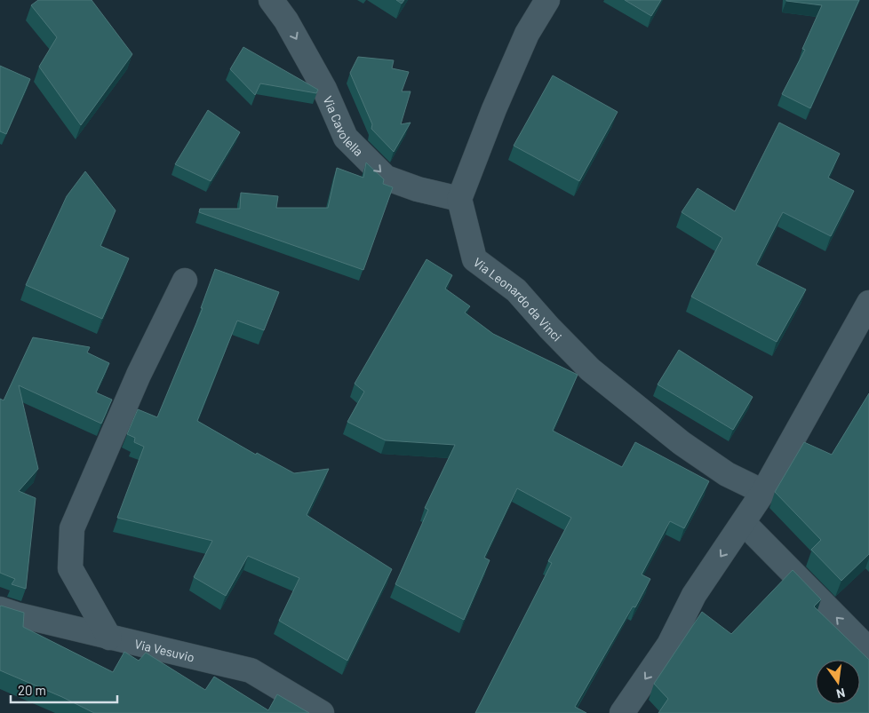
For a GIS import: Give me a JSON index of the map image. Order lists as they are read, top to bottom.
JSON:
{
  "streets": {
    "street": ["Via Cavolella", "Via Leonardo da Vinci", "Via Vesuvio"]
  },
  "crossings": [
    ["Via Cavolella", "Via Leonardo da Vinci"]
  ],
  "one_way": ["Via Cavolella"],
  "scale_bar": "20 m",
  "north": "bottom"
}
